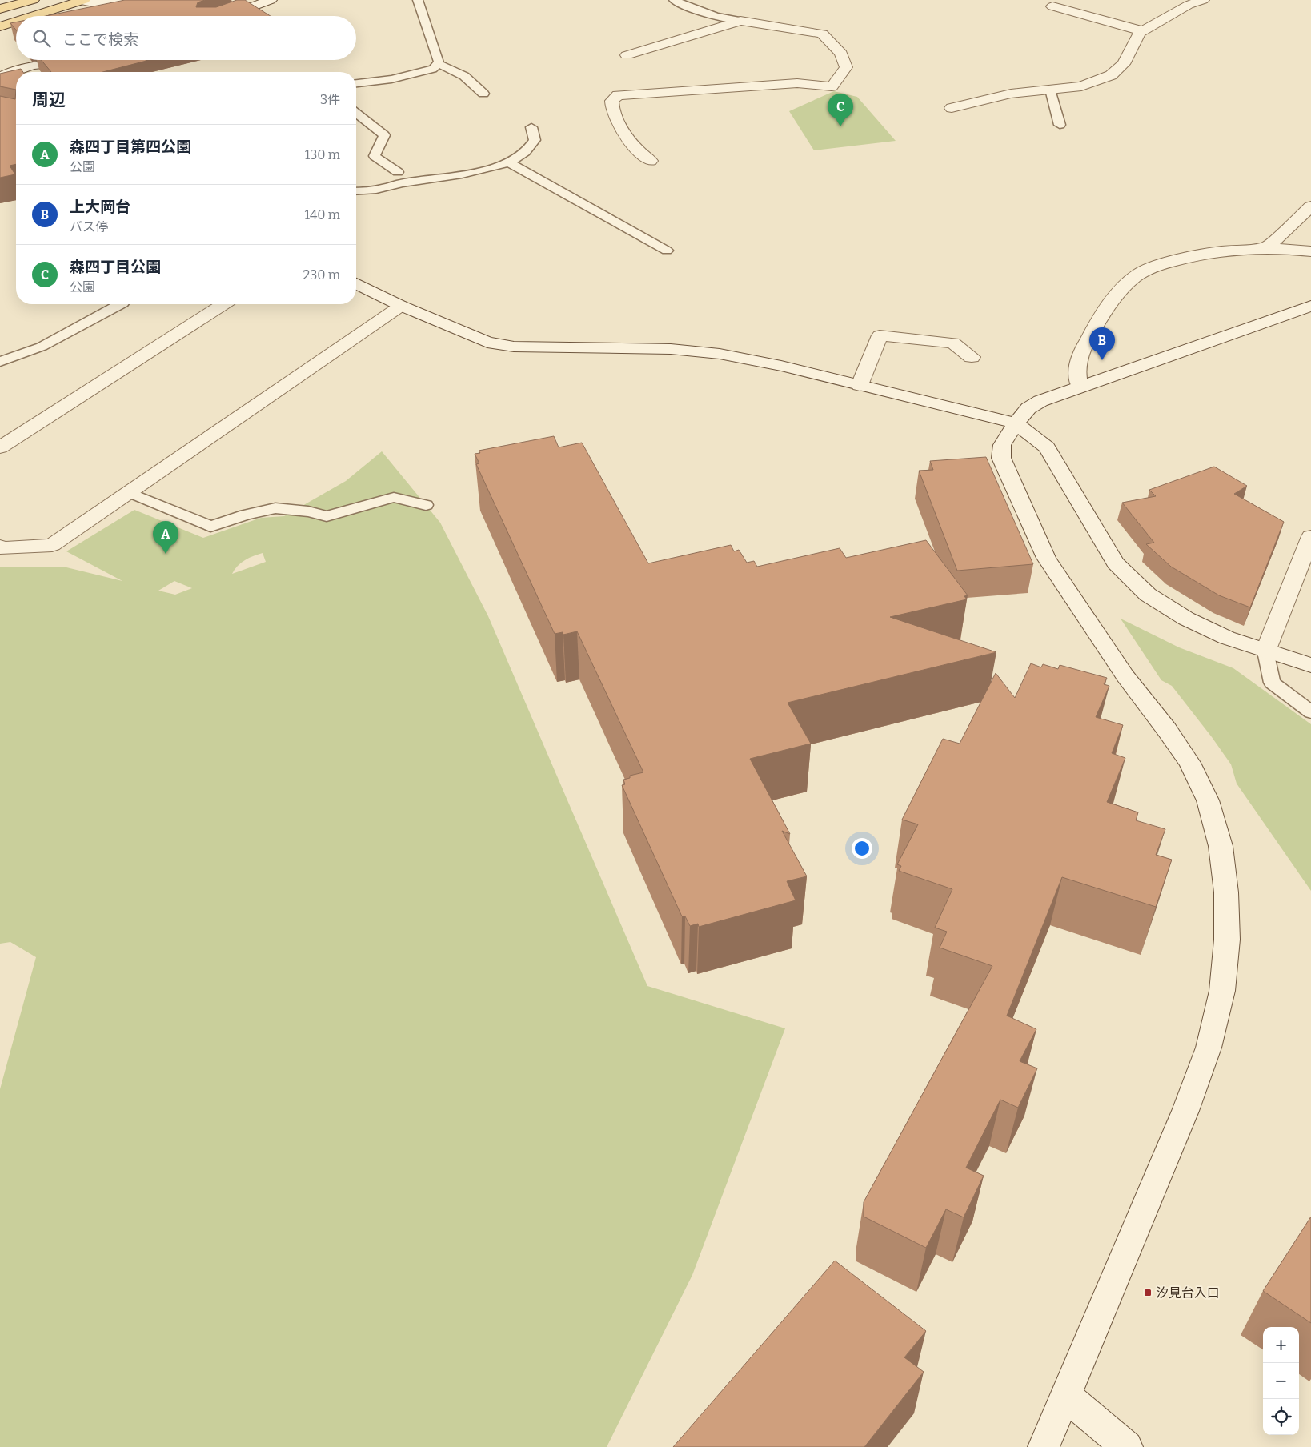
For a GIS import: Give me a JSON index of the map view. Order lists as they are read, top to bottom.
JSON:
{
  "places": {
    "transit": ["汐見台入口"]
  },
  "page": {
    "search": "ここで検索",
    "heading": ["周辺", "3件"],
    "pins": ["C", "B", "A"],
    "list": [
      {
        "mark": "A",
        "name": "森四丁目第四公園",
        "note": "公園",
        "value": "130 m"
      },
      {
        "mark": "B",
        "name": "上大岡台",
        "note": "バス停",
        "value": "140 m"
      },
      {
        "mark": "C",
        "name": "森四丁目公園",
        "note": "公園",
        "value": "230 m"
      }
    ],
    "map_buttons": ["+", "−"]
  }
}
